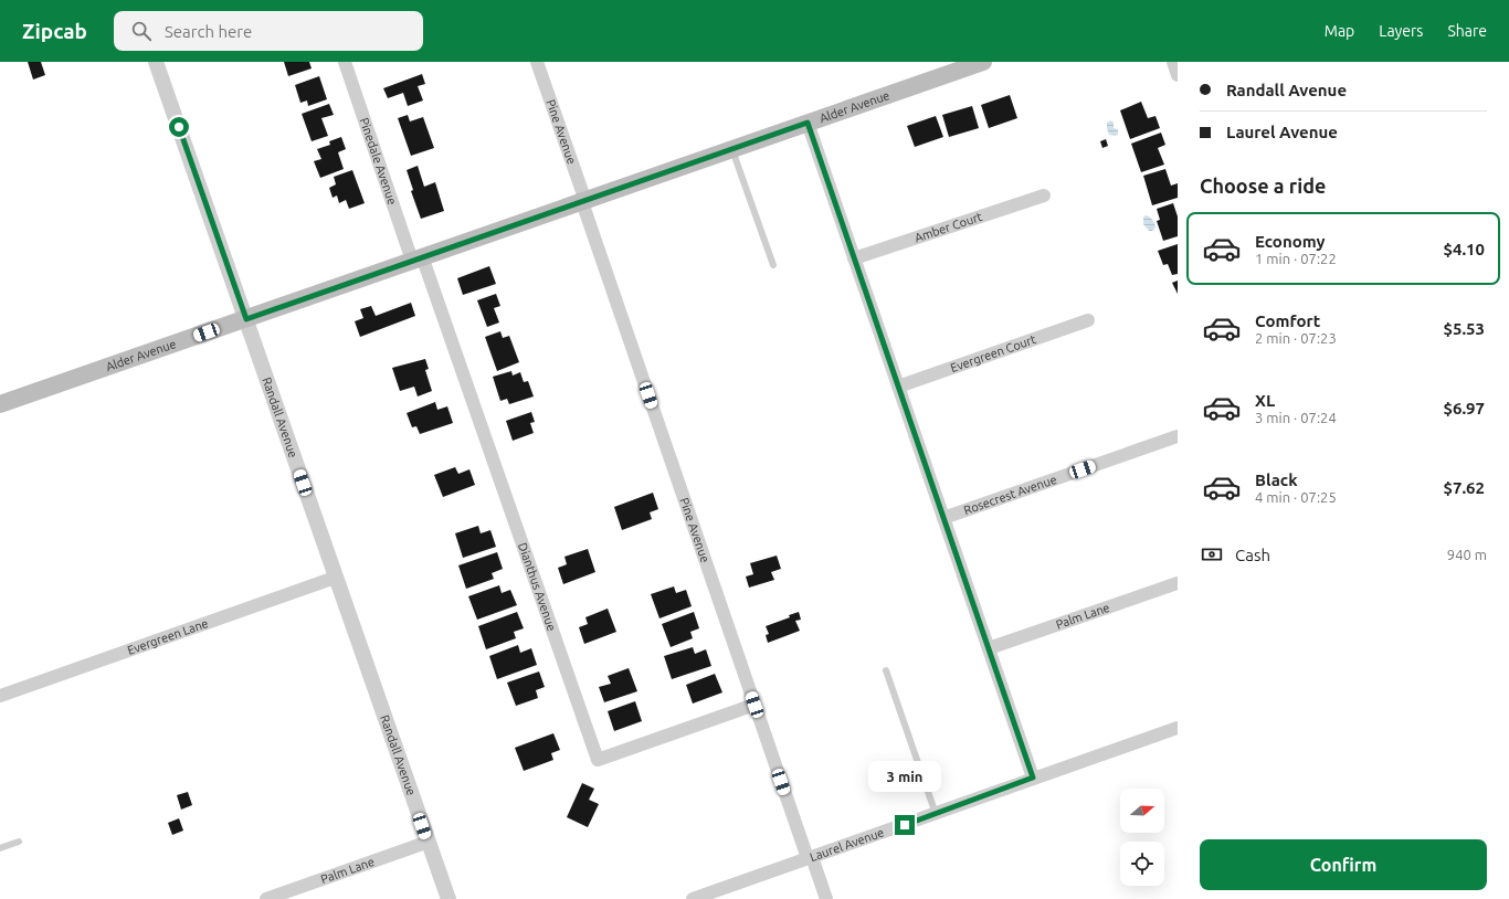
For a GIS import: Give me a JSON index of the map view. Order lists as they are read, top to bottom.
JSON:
{
  "streets": {
    "main road": ["Alder Avenue"],
    "street": [
      "Pine Avenue",
      "Pinedale Avenue",
      "Amber Court",
      "Evergreen Court",
      "Randall Avenue",
      "Rosecrest Avenue",
      "Dianthus Avenue",
      "Palm Lane",
      "Evergreen Lane",
      "Laurel Avenue"
    ]
  },
  "crossings": [
    ["Alder Avenue", "Pine Avenue"],
    ["Alder Avenue", "Pinedale Avenue"],
    ["Alder Avenue", "Randall Avenue"],
    ["Alder Avenue", "Dianthus Avenue"],
    ["Pine Avenue", "Dianthus Avenue"],
    ["Pine Avenue", "Laurel Avenue"],
    ["Pinedale Avenue", "Dianthus Avenue"],
    ["Randall Avenue", "Palm Lane"],
    ["Randall Avenue", "Evergreen Lane"]
  ],
  "north": "right",
  "page": {
    "header": "Zipcab",
    "search": "Search here",
    "nav": ["Map", "Layers", "Share"],
    "banner": ["Randall Avenue", "Laurel Avenue"],
    "heading": "Choose a ride",
    "list": [
      {
        "name": "Economy",
        "note": "1 min · 07:22",
        "value": "$4.10"
      },
      {
        "name": "Comfort",
        "note": "2 min · 07:23",
        "value": "$5.53"
      },
      {
        "name": "XL",
        "note": "3 min · 07:24",
        "value": "$6.97"
      },
      {
        "name": "Black",
        "note": "4 min · 07:25",
        "value": "$7.62"
      }
    ],
    "pay": ["Cash", "940 m"],
    "bubble": "3 min",
    "buttons": "Confirm"
  }
}
